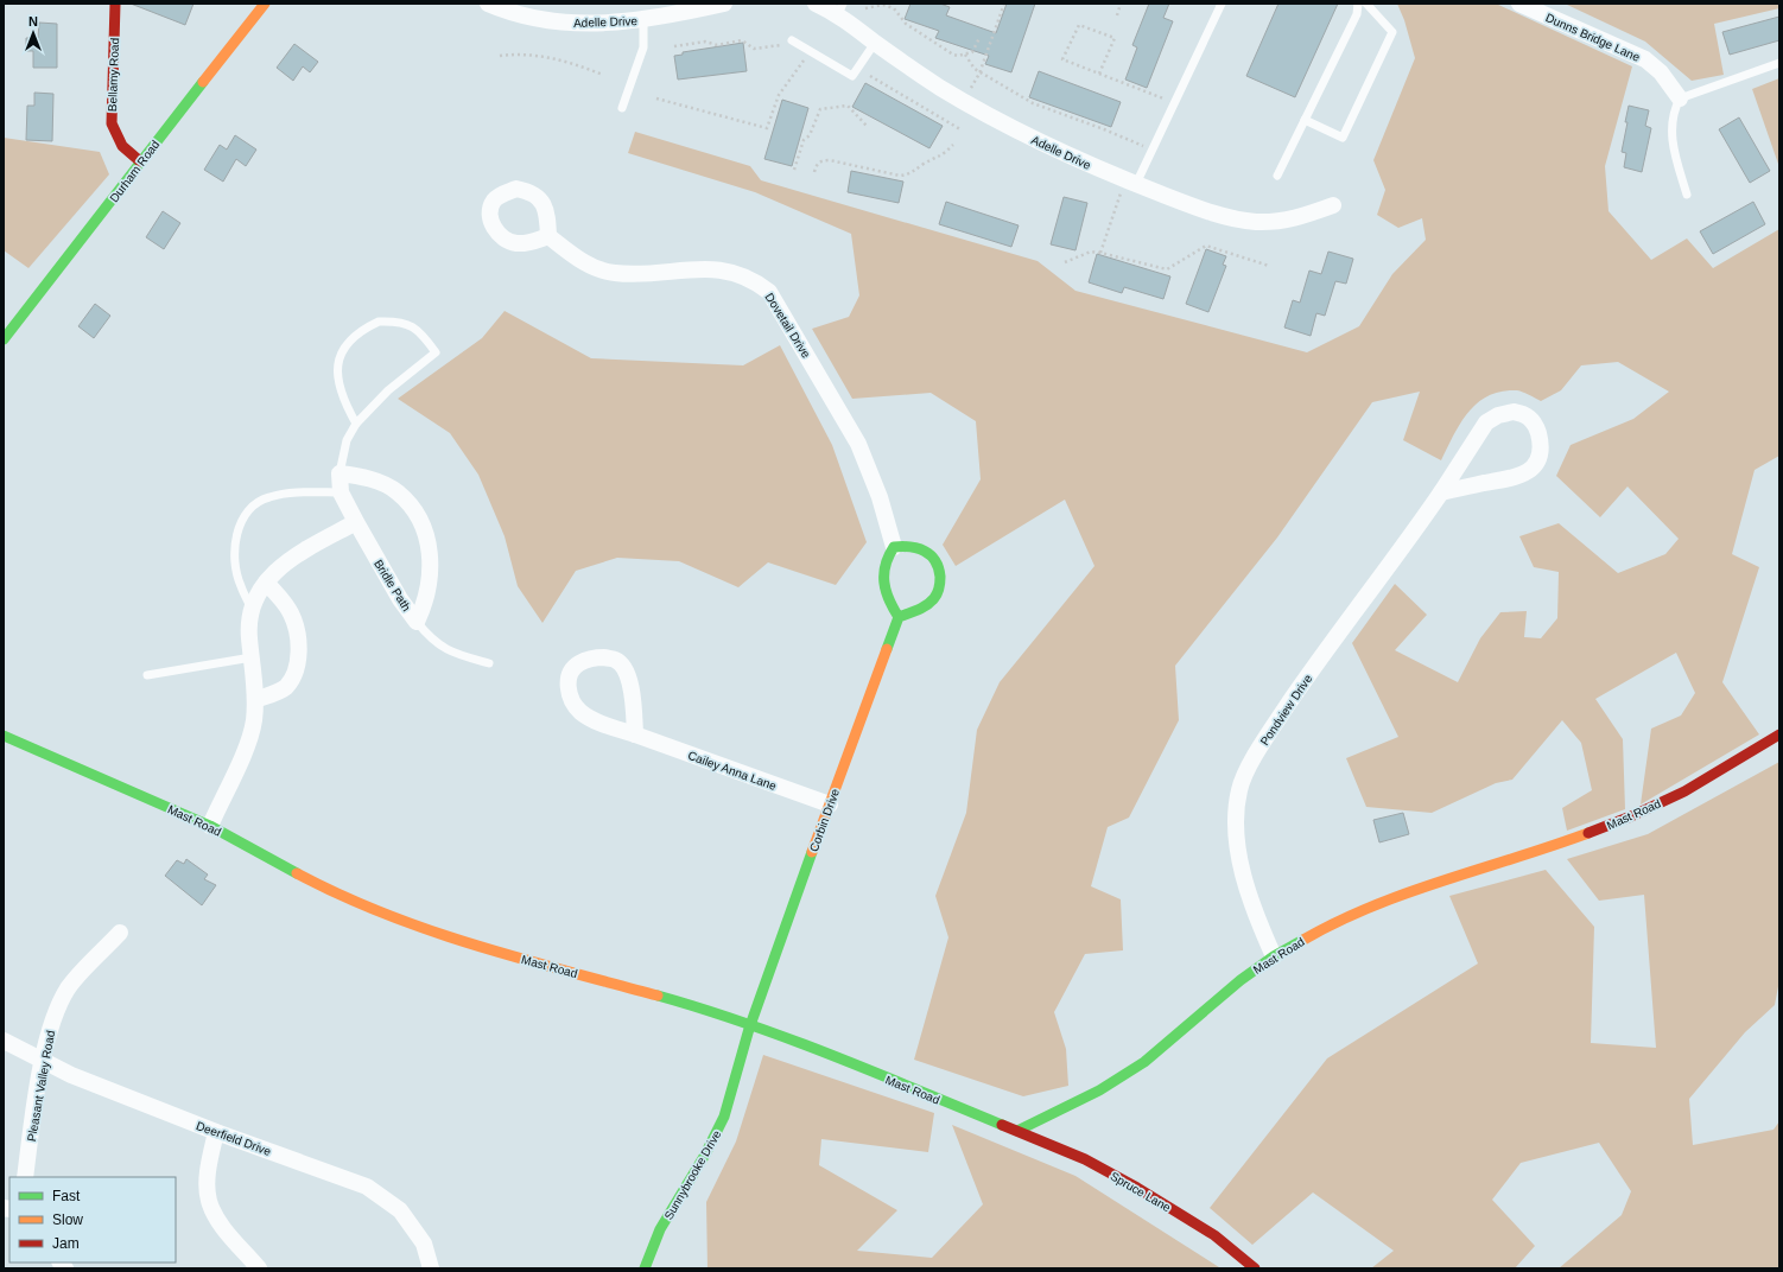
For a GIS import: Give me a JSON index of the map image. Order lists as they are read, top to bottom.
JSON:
{
  "streets": {
    "street": [
      "Adelle Drive",
      "Dunns Bridge Lane",
      "Bellamy Road",
      "Durham Road",
      "Dovetail Drive",
      "Bridle Path",
      "Pondview Drive",
      "Cailey Anna Lane",
      "Mast Road",
      "Corbin Drive",
      "Pleasant Valley Road",
      "Deerfield Drive",
      "Sunnybrooke Drive",
      "Spruce Lane"
    ]
  },
  "crossings": [
    ["Bellamy Road", "Durham Road"],
    ["Dovetail Drive", "Corbin Drive"],
    ["Pondview Drive", "Mast Road"],
    ["Cailey Anna Lane", "Corbin Drive"],
    ["Mast Road", "Corbin Drive"],
    ["Mast Road", "Sunnybrooke Drive"],
    ["Mast Road", "Spruce Lane"],
    ["Corbin Drive", "Sunnybrooke Drive"],
    ["Pleasant Valley Road", "Deerfield Drive"]
  ],
  "legend": ["Fast", "Slow", "Jam"],
  "north": "top"
}
